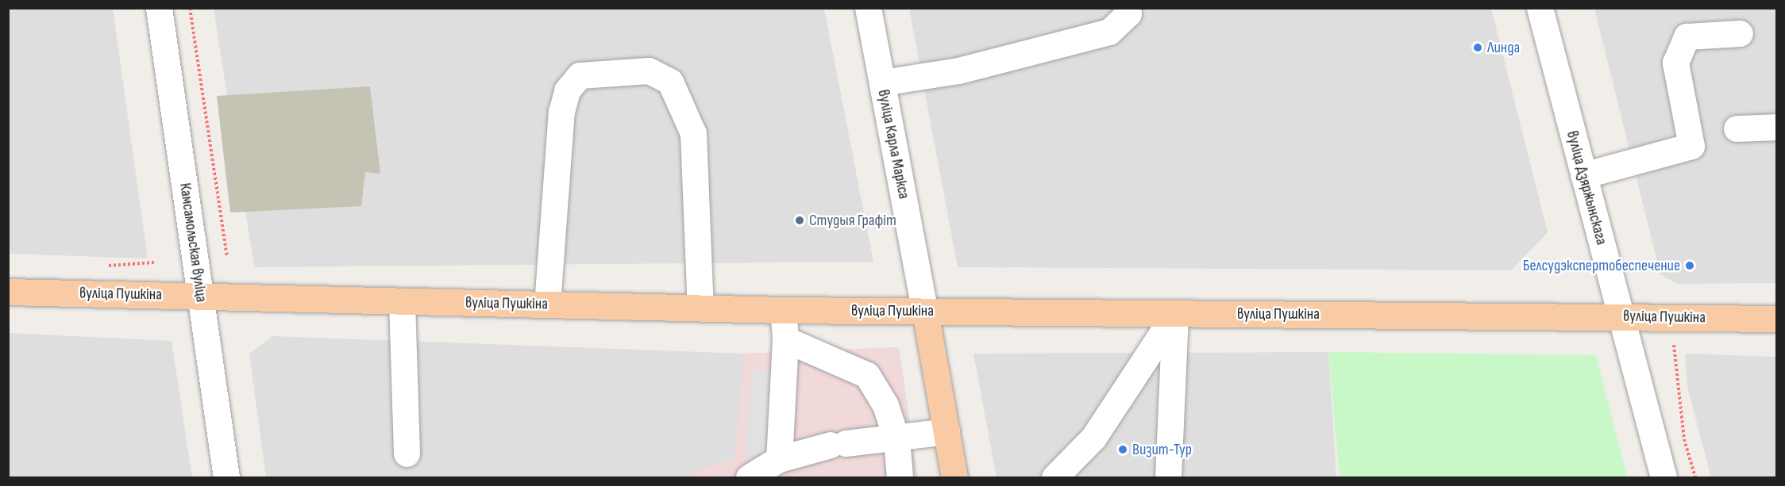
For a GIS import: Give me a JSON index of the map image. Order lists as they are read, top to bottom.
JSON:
{
  "streets": {
    "main road": ["вуліца Карла Маркса", "вуліца Пушкіна"],
    "street": ["вуліца Дзяржынскага", "Камсамольская вуліца"]
  },
  "crossings": [
    ["вуліца Карла Маркса", "вуліца Пушкіна"],
    ["вуліца Дзяржынскага", "вуліца Пушкіна"],
    ["Камсамольская вуліца", "вуліца Пушкіна"]
  ],
  "places": [
    "Линда",
    "Студыя Графіт",
    "Белсудэкспертобеспечение",
    "Визит-Тур"
  ]
}
